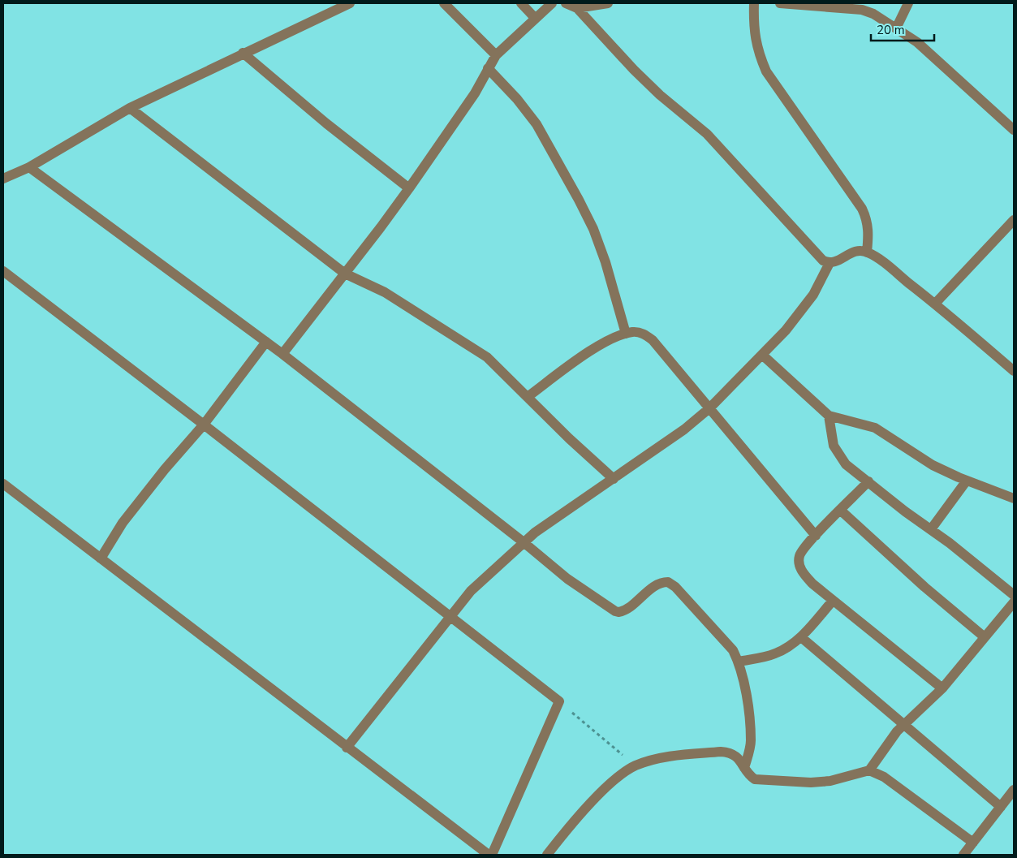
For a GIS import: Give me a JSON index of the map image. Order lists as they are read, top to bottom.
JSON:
{
  "scale_bar": "20 m"
}
